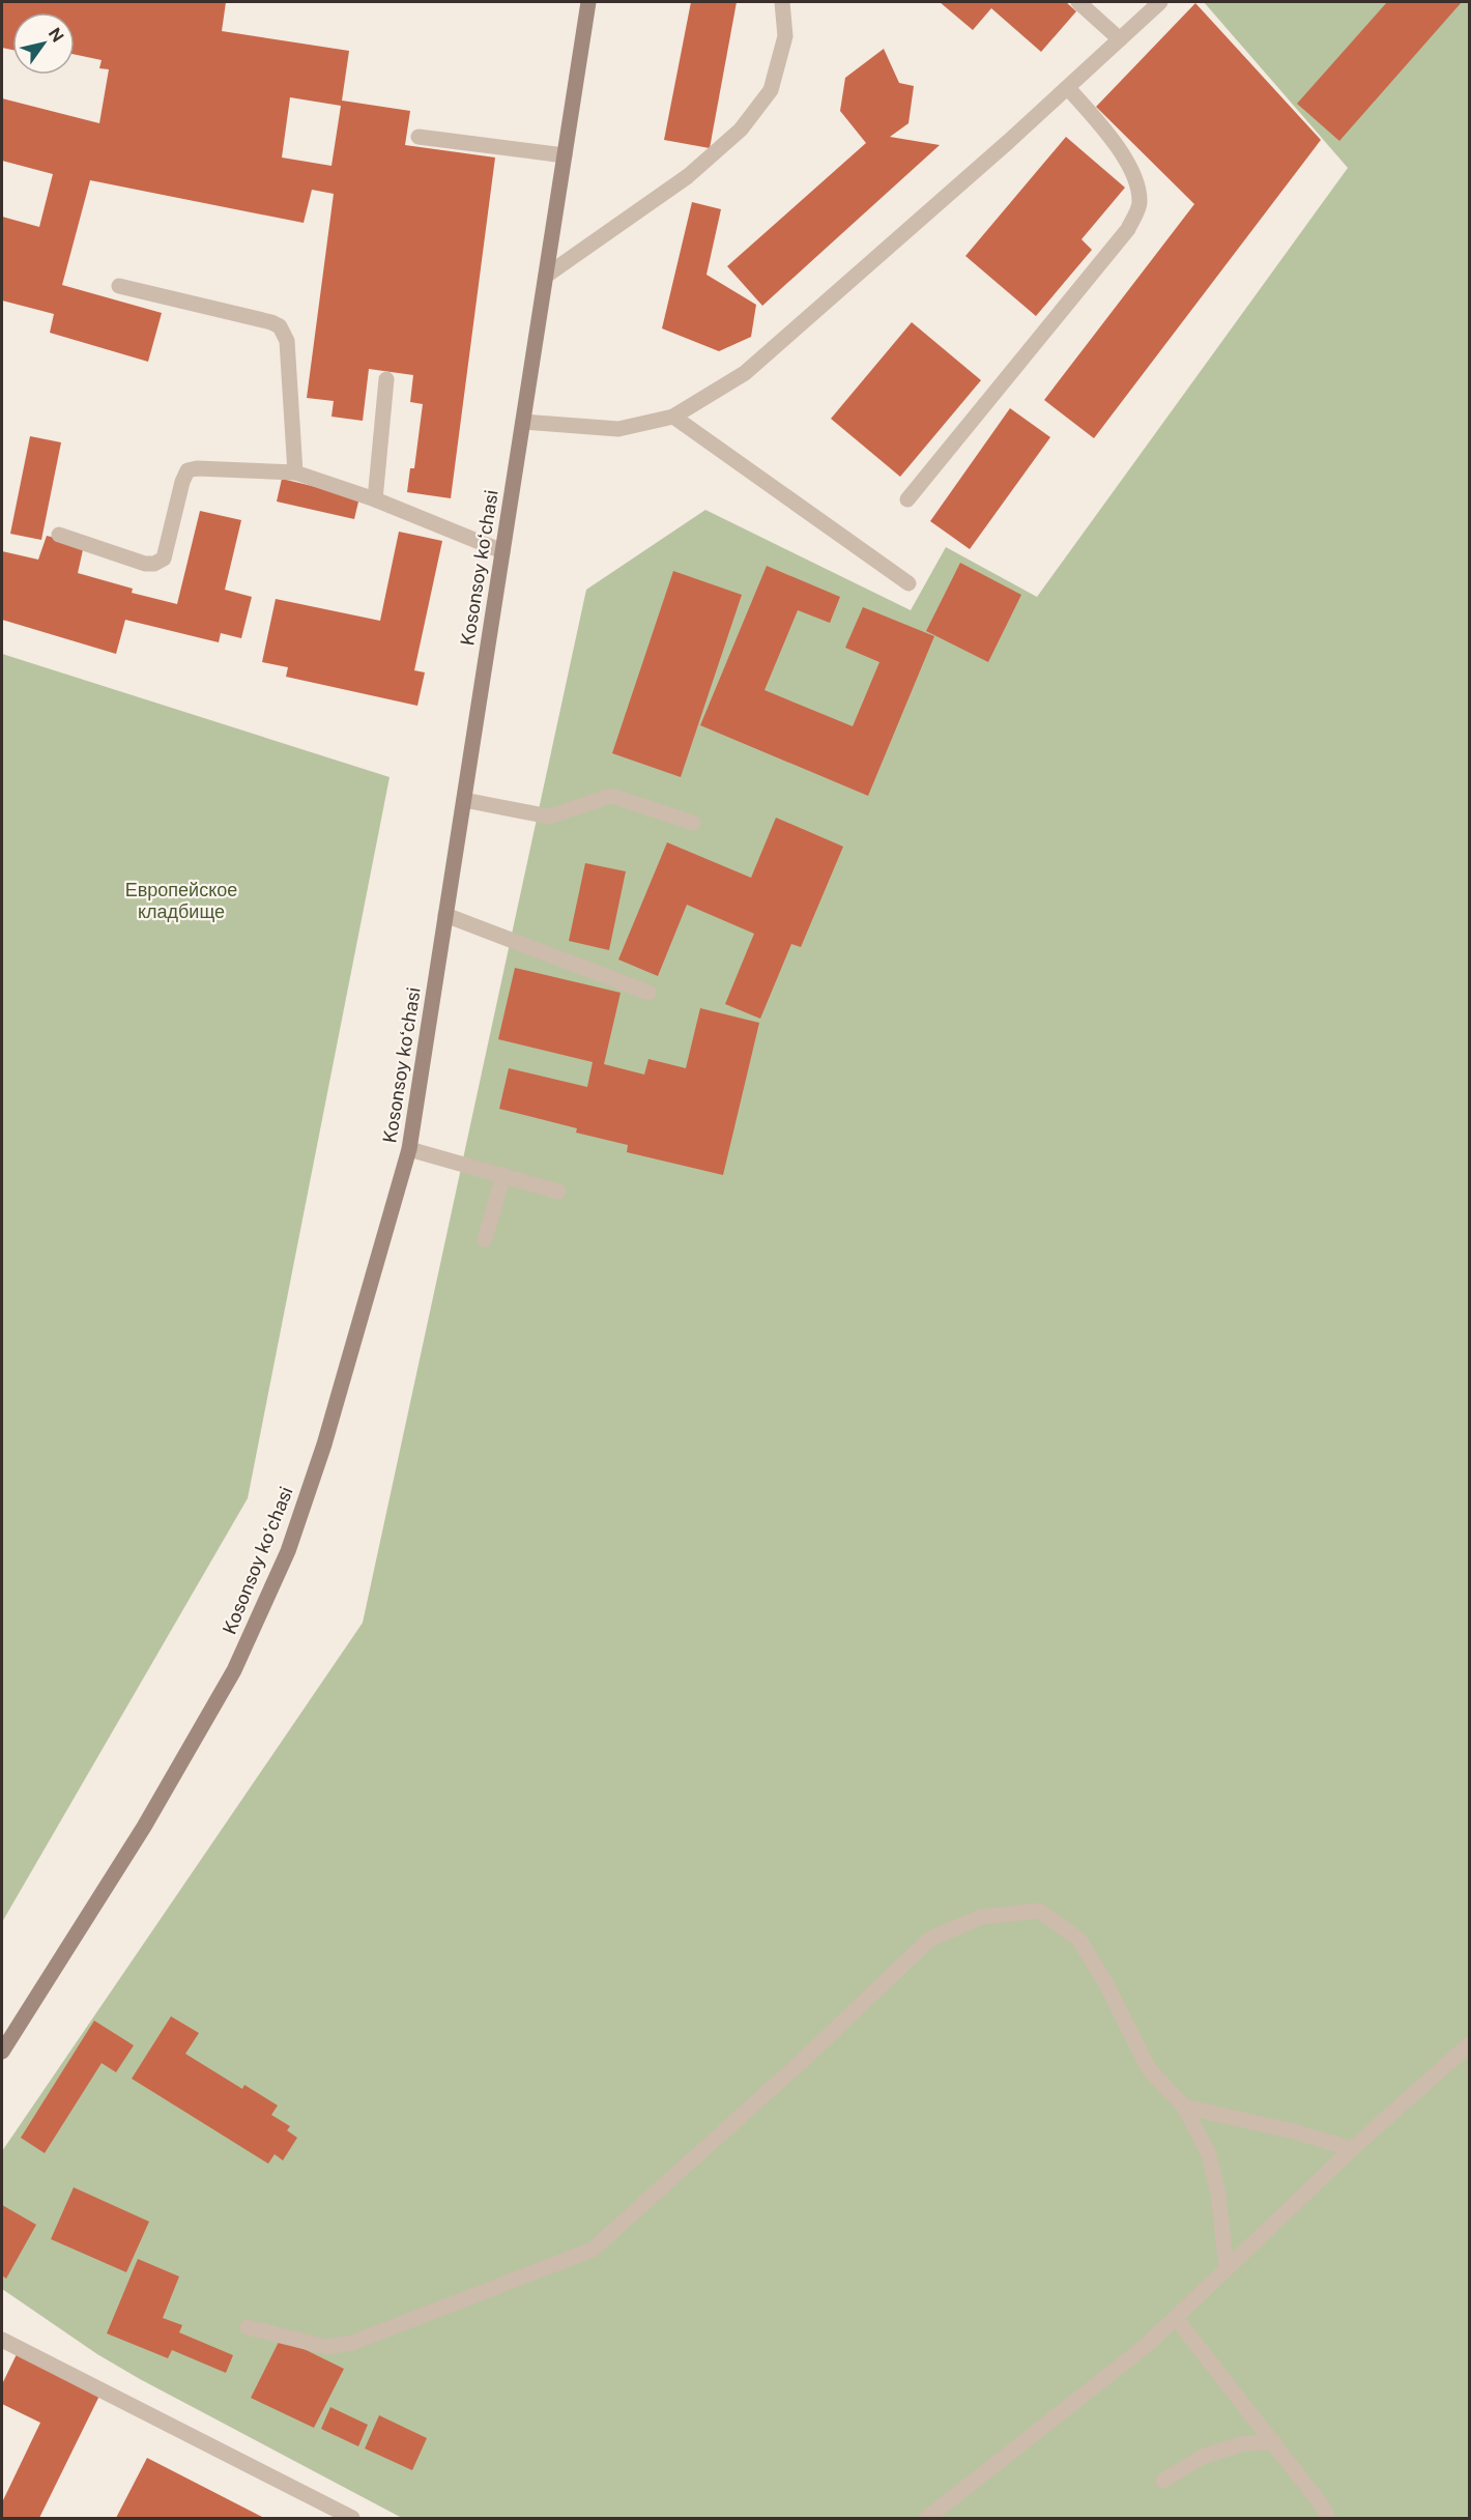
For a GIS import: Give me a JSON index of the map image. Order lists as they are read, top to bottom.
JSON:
{
  "streets": {
    "main road": ["Kosonsoy koʻchasi"]
  },
  "parks": ["Европейское кладбище"],
  "north": "top right"
}
